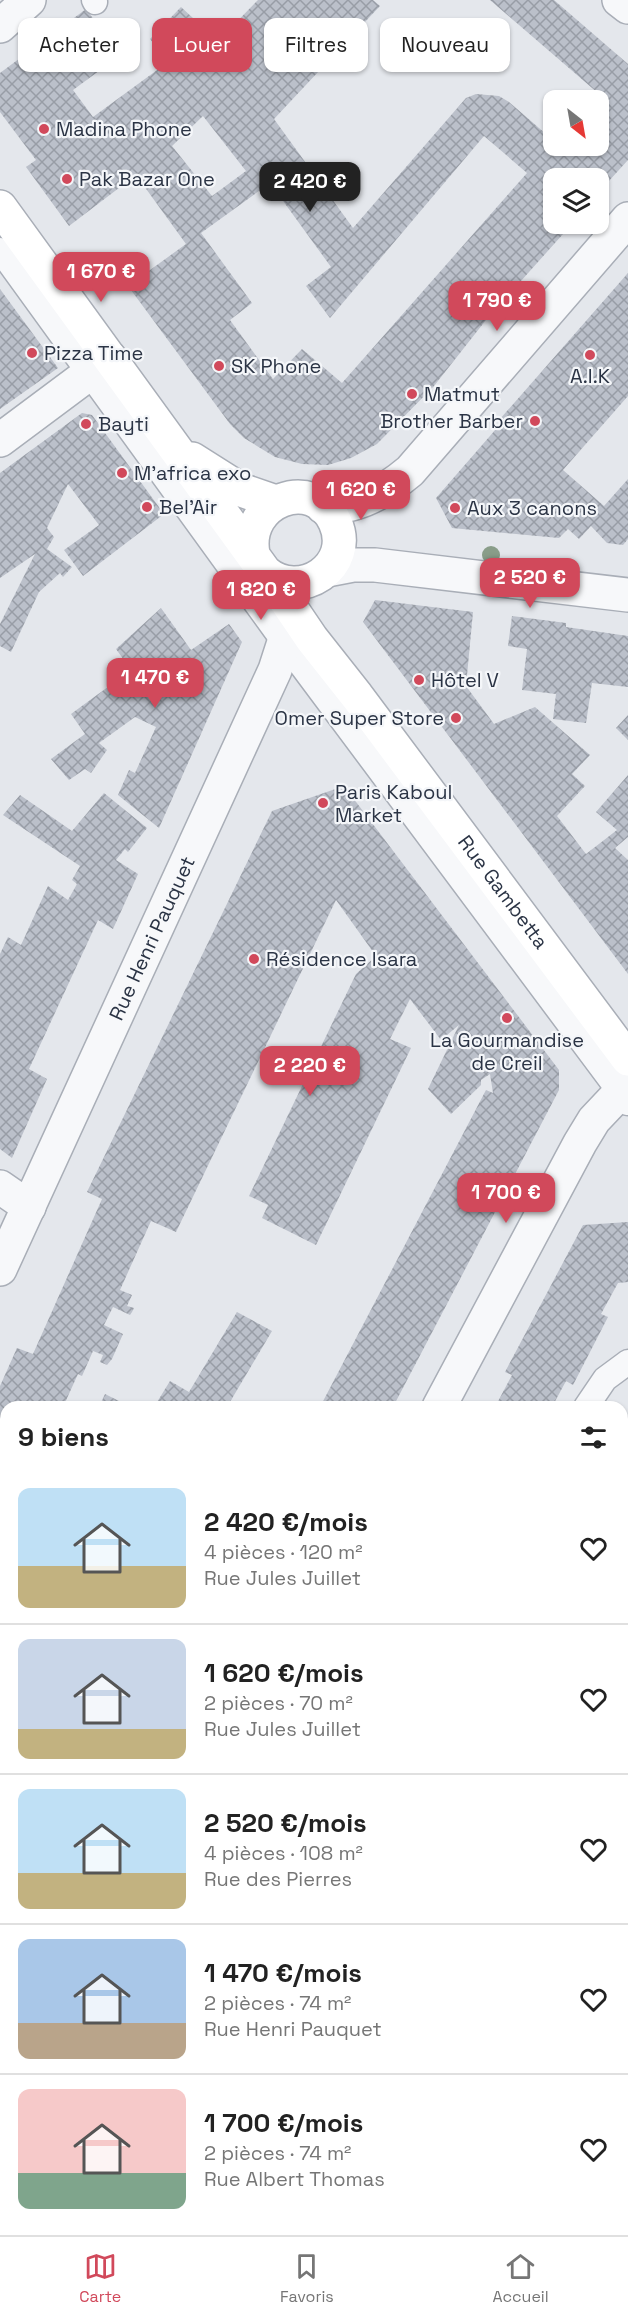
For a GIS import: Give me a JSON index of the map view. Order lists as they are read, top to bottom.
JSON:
{
  "streets": {
    "main road": ["Rue Gambetta"],
    "street": ["Rue Henri Pauquet"]
  },
  "crossings": [
    ["Rue Gambetta", "Rue Henri Pauquet"]
  ],
  "places": [
    "Madina Phone",
    "Pak Bazar One",
    "Pizza Time",
    "A.I.K",
    "SK Phone",
    "Matmut",
    "Brother Barber",
    "Bayti",
    "M'africa exo",
    "Bel'Air",
    "Aux 3 canons",
    "Hôtel V",
    "Omer Super Store",
    "Paris Kaboul Market",
    "Résidence Isara",
    "La Gourmandise de Creil"
  ],
  "north": "bottom right",
  "page": {
    "chip": [
      "Acheter",
      "Louer",
      "Filtres",
      "Nouveau"
    ],
    "price": [
      "2 420 €",
      "1 670 €",
      "1 790 €",
      "1 620 €",
      "2 520 €",
      "1 820 €",
      "1 470 €",
      "2 220 €",
      "1 700 €"
    ],
    "heading": "9 biens",
    "list": [
      {
        "name": "2 420 €/mois",
        "note": "4 pièces · 120 m² · Rue Jules Juillet"
      },
      {
        "name": "1 620 €/mois",
        "note": "2 pièces · 70 m² · Rue Jules Juillet"
      },
      {
        "name": "2 520 €/mois",
        "note": "4 pièces · 108 m² · Rue des Pierres"
      },
      {
        "name": "1 470 €/mois",
        "note": "2 pièces · 74 m² · Rue Henri Pauquet"
      },
      {
        "name": "1 700 €/mois",
        "note": "2 pièces · 74 m² · Rue Albert Thomas"
      }
    ],
    "tabs": ["Carte", "Favoris", "Accueil"]
  }
}
